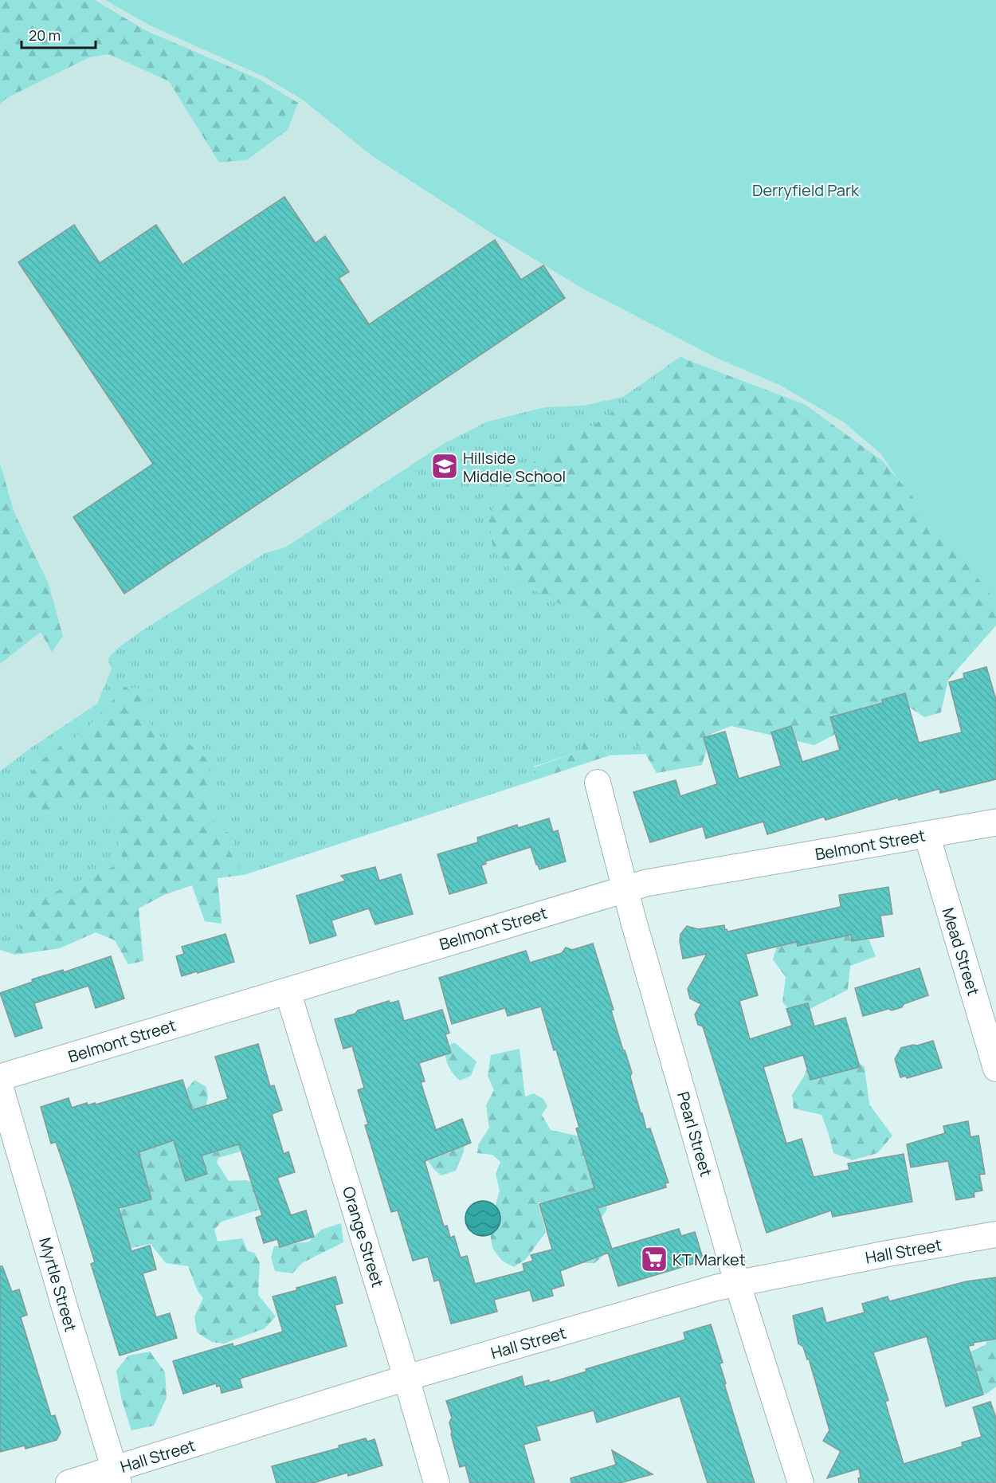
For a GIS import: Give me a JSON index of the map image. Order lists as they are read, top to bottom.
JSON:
{
  "streets": {
    "street": [
      "Belmont Street",
      "Mead Street",
      "Pearl Street",
      "Orange Street",
      "Hall Street",
      "Myrtle Street"
    ]
  },
  "crossings": [
    ["Belmont Street", "Mead Street"],
    ["Belmont Street", "Pearl Street"],
    ["Belmont Street", "Orange Street"],
    ["Pearl Street", "Hall Street"],
    ["Orange Street", "Hall Street"],
    ["Hall Street", "Myrtle Street"]
  ],
  "parks": ["Derryfield Park"],
  "places": {
    "school or university": ["Hillside Middle School"],
    "supermarket": ["KT Market"]
  },
  "scale_bar": "20 m"
}
